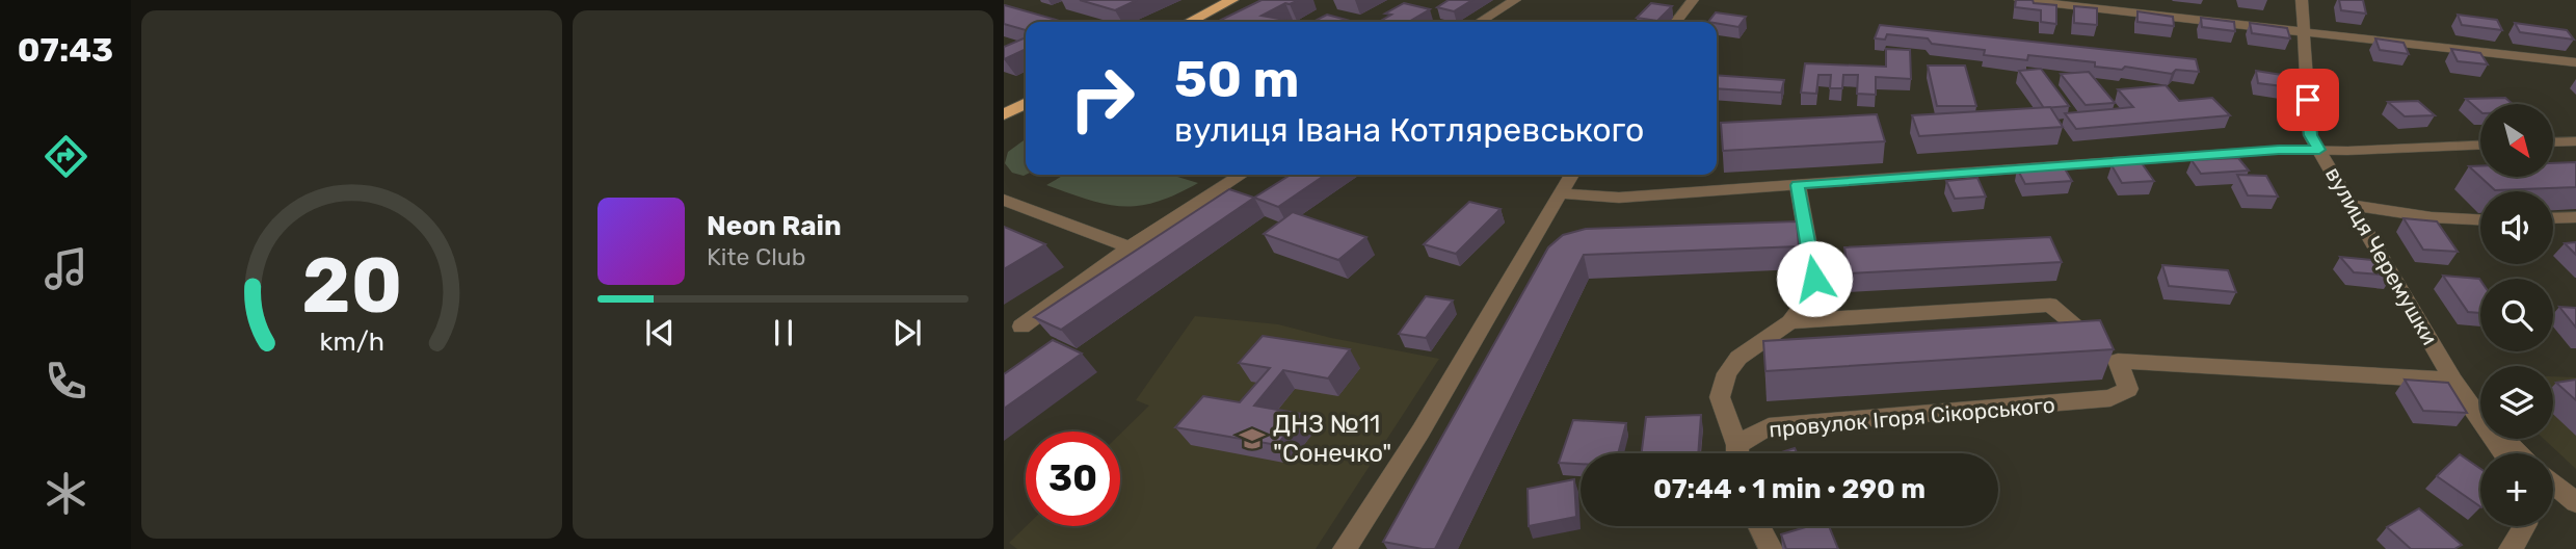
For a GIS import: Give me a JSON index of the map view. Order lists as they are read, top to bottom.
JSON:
{
  "streets": {
    "street": ["вулиця Черемушки", "провулок Ігоря Сікорського"]
  },
  "places": {
    "school or university": ["ДНЗ №11 \"Сонечко\""]
  },
  "north": "bottom right",
  "page": {
    "tabs": "07:43",
    "turn": ["50 m", "вулиця Івана Котляревського"],
    "map_buttons": "+",
    "song": ["Neon Rain", "Kite Club"],
    "limit": "30",
    "trip": "07:44 · 1 min · 290 m",
    "gauge": ["20", "km/h"]
  }
}
